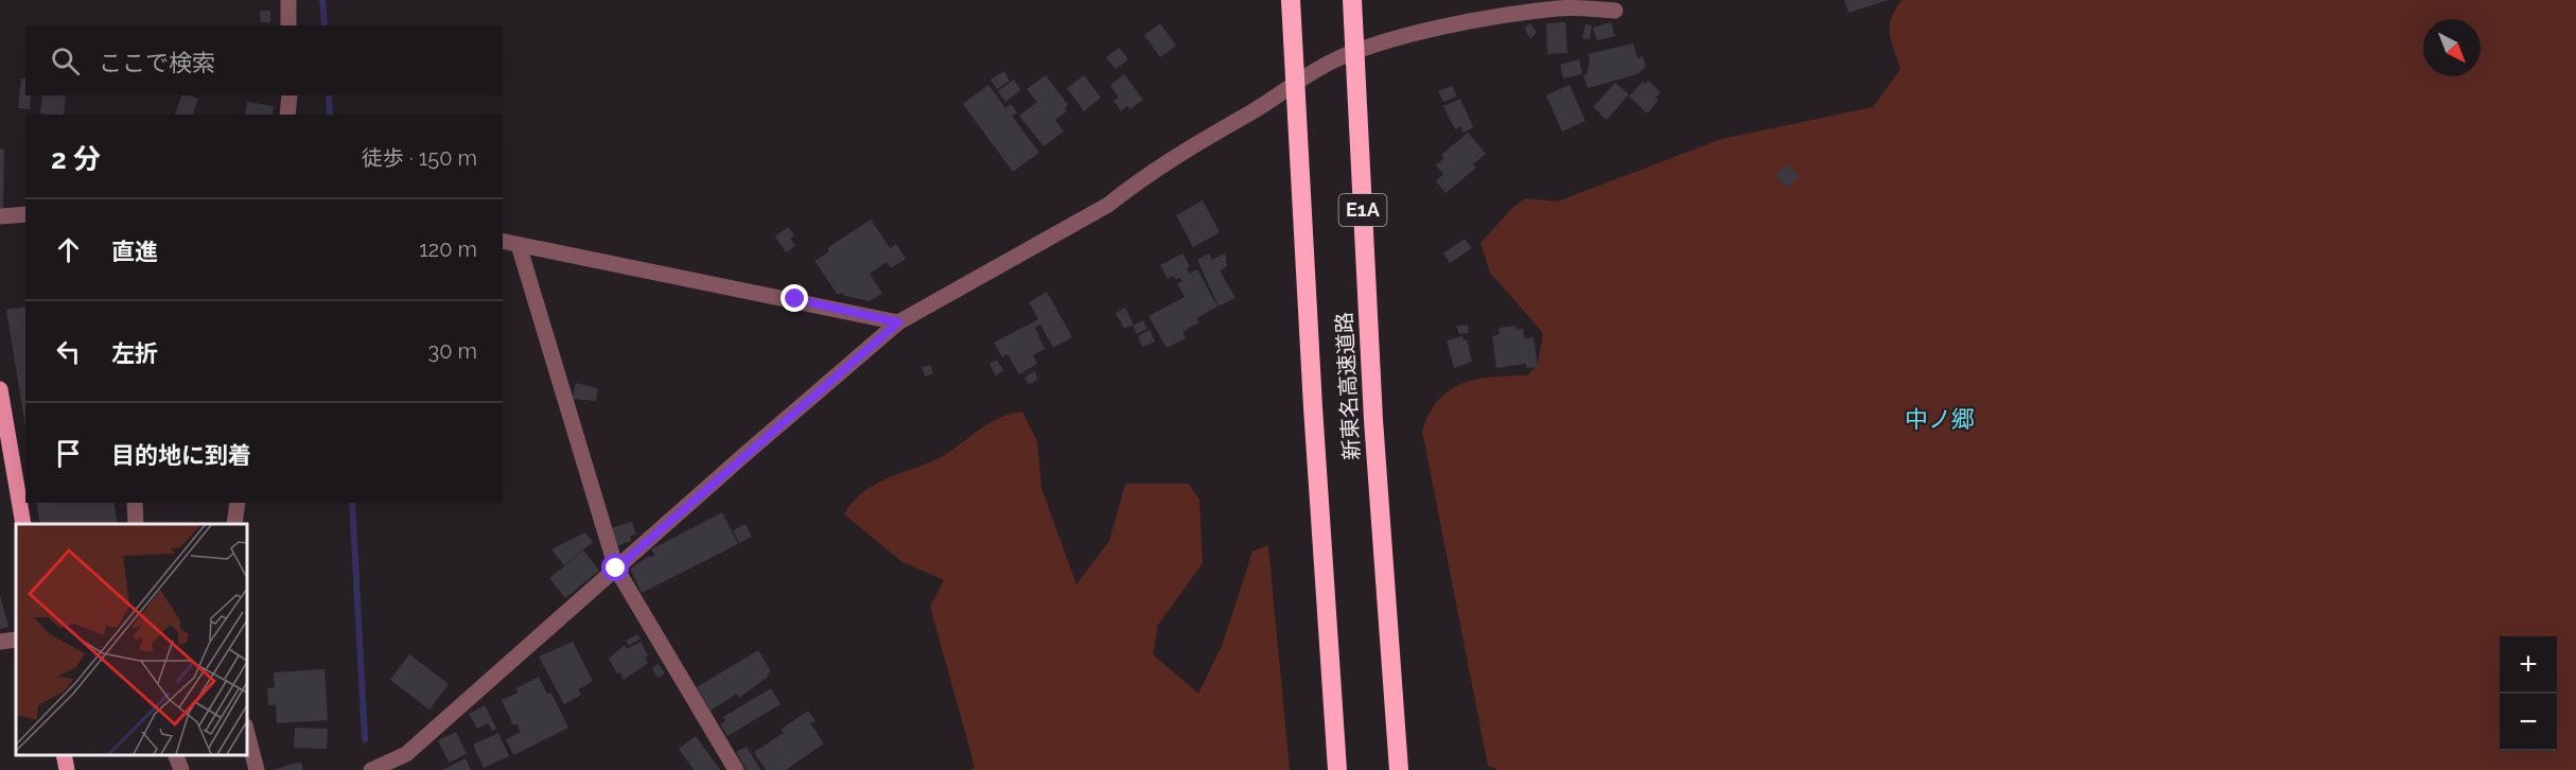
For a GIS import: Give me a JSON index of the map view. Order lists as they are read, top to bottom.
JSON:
{
  "streets": {
    "highway": ["E1A", "新東名高速道路"]
  },
  "districts": ["中ノ郷"],
  "north": "bottom right",
  "page": {
    "search": "ここで検索",
    "heading": ["2 分", "徒歩 · 150 m"],
    "list": [
      ["直進", "120 m"],
      ["左折", "30 m"],
      "目的地に到着"
    ],
    "map_buttons": ["+", "−"]
  }
}
